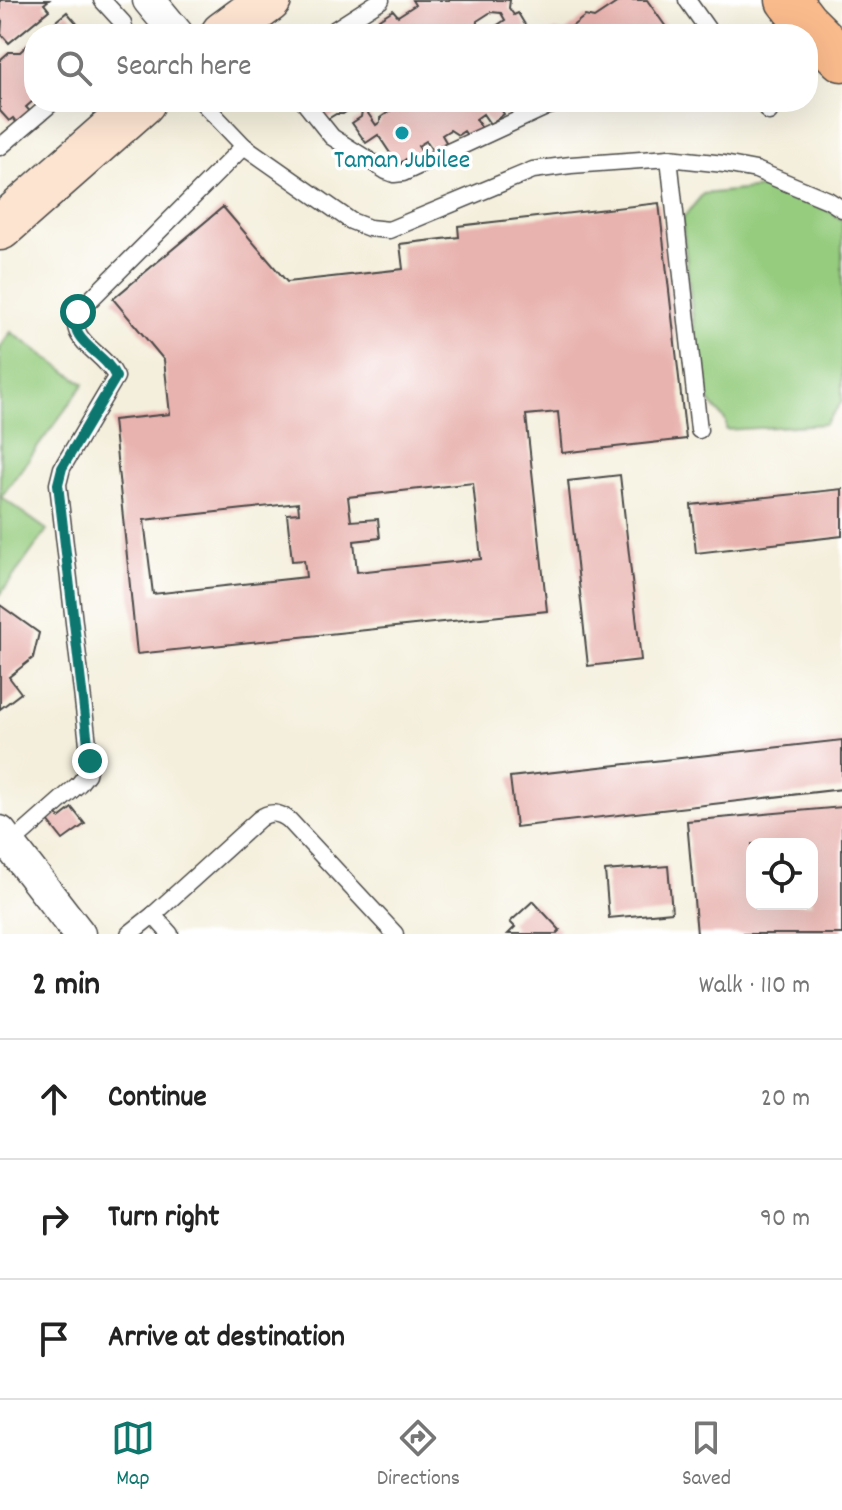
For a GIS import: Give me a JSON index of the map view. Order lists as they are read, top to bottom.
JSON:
{
  "places": ["Taman Jubilee"],
  "page": {
    "search": "Search here",
    "heading": ["2 min", "Walk · 110 m"],
    "list": [
      ["Continue", "20 m"],
      ["Turn right", "90 m"],
      "Arrive at destination"
    ],
    "nav": ["Map", "Directions", "Saved"]
  }
}
